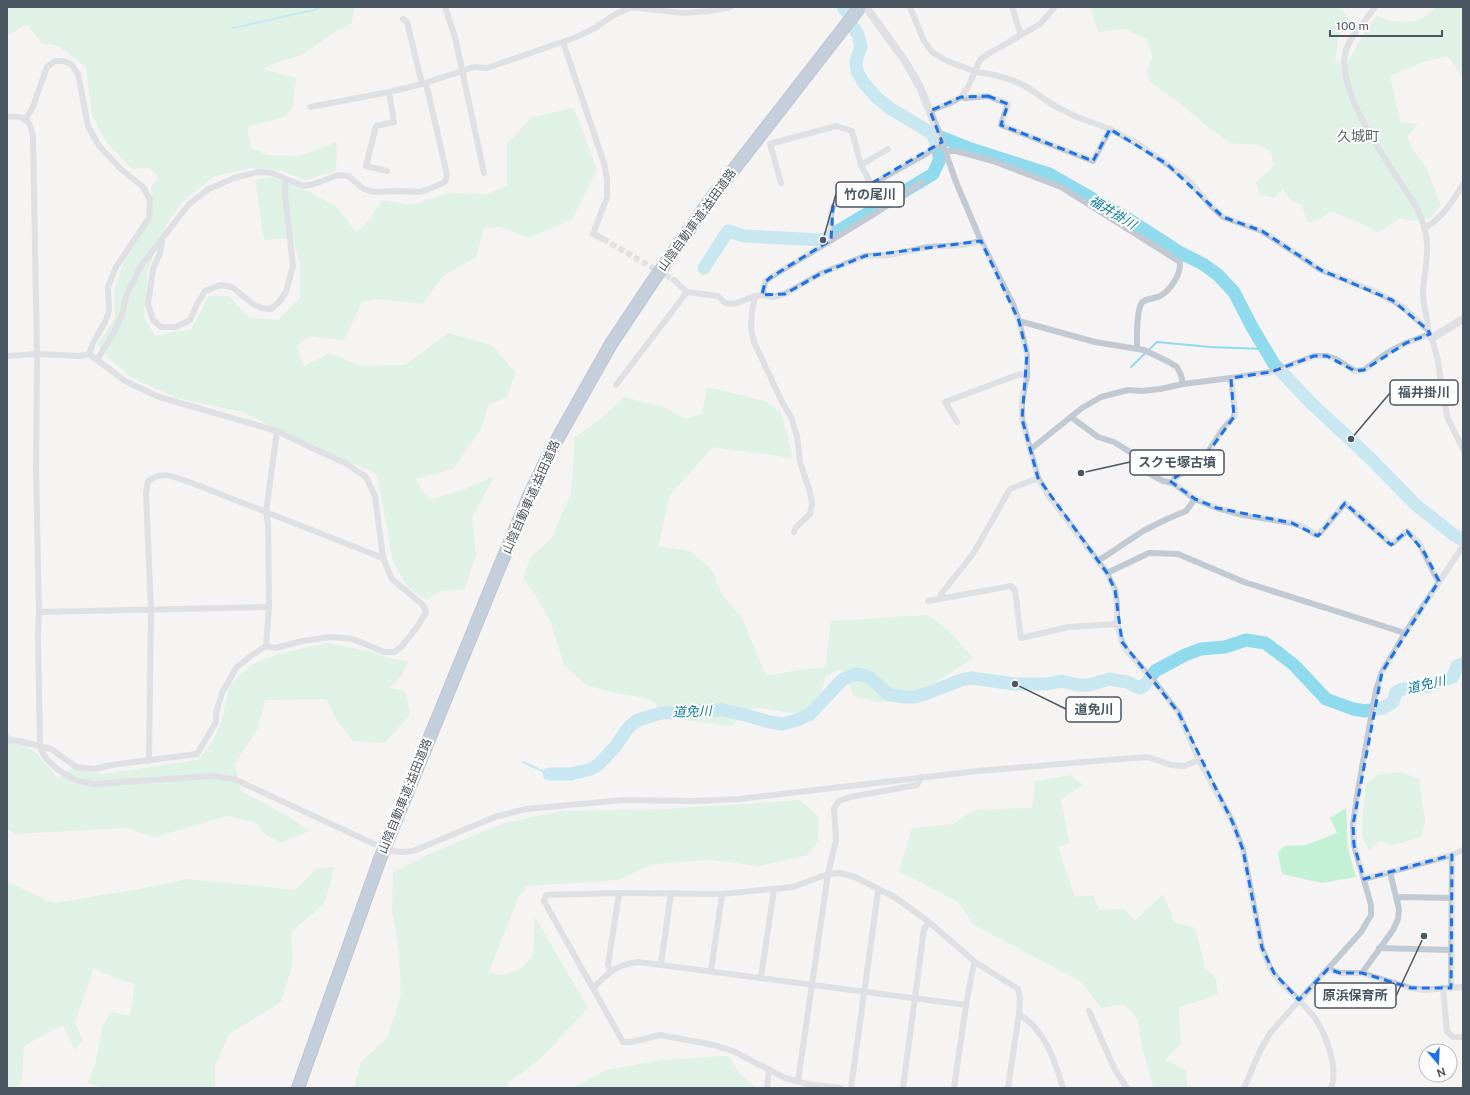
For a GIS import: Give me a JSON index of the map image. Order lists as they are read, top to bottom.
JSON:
{
  "streets": {
    "highway": ["山陰自動車道;益田道路"]
  },
  "districts": ["久城町"],
  "water": ["福井掛川", "道免川"],
  "places": [
    "竹の尾川",
    "福井掛川",
    "スクモ塚古墳",
    "道免川",
    "原浜保育所"
  ],
  "scale_bar": "100 m",
  "north": "bottom"
}
